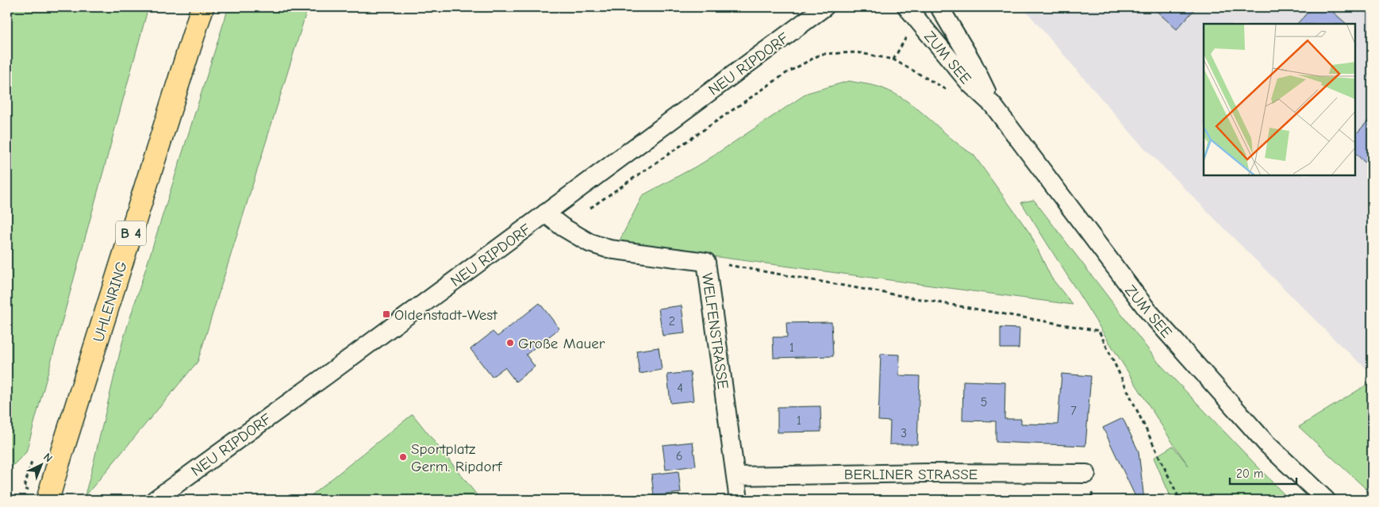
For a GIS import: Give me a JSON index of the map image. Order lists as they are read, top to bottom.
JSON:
{
  "streets": {
    "highway": ["B 4", "UHLENRING"],
    "street": [
      "ZUM SEE",
      "NEU RIPDORF",
      "WELFENSTRASSE",
      "BERLINER STRASSE"
    ]
  },
  "crossings": [
    ["NEU RIPDORF", "WELFENSTRASSE"],
    ["WELFENSTRASSE", "BERLINER STRASSE"]
  ],
  "places": {
    "transit": ["Oldenstadt-West"],
    "other": ["Große Mauer", "Sportplatz Germ. Ripdorf"]
  },
  "house_numbers": [
    "2",
    "1",
    "4",
    "5",
    "7",
    "1",
    "3",
    "6"
  ],
  "scale_bar": "20 m",
  "north": "top right"
}
